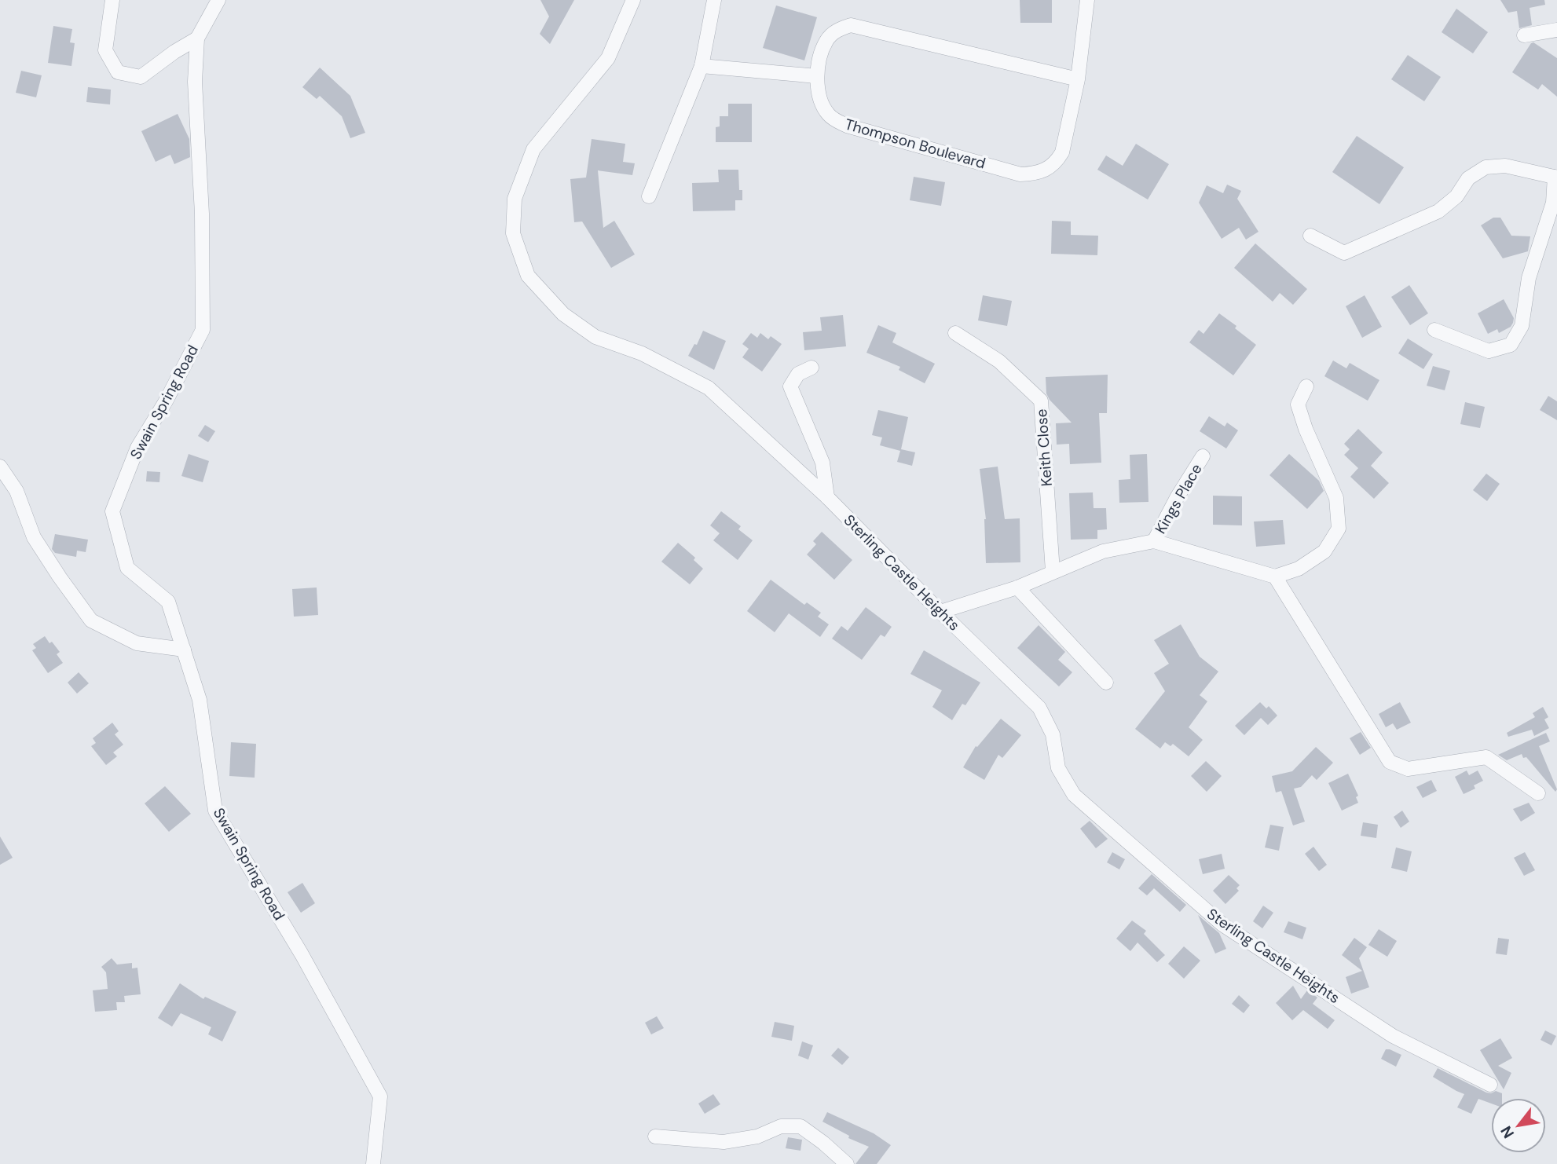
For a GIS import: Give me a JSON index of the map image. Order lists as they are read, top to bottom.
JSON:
{
  "streets": {
    "street": [
      "Thompson Boulevard",
      "Swain Spring Road",
      "Keith Close",
      "Kings Place",
      "Sterling Castle Heights"
    ]
  },
  "north": "bottom left"
}
